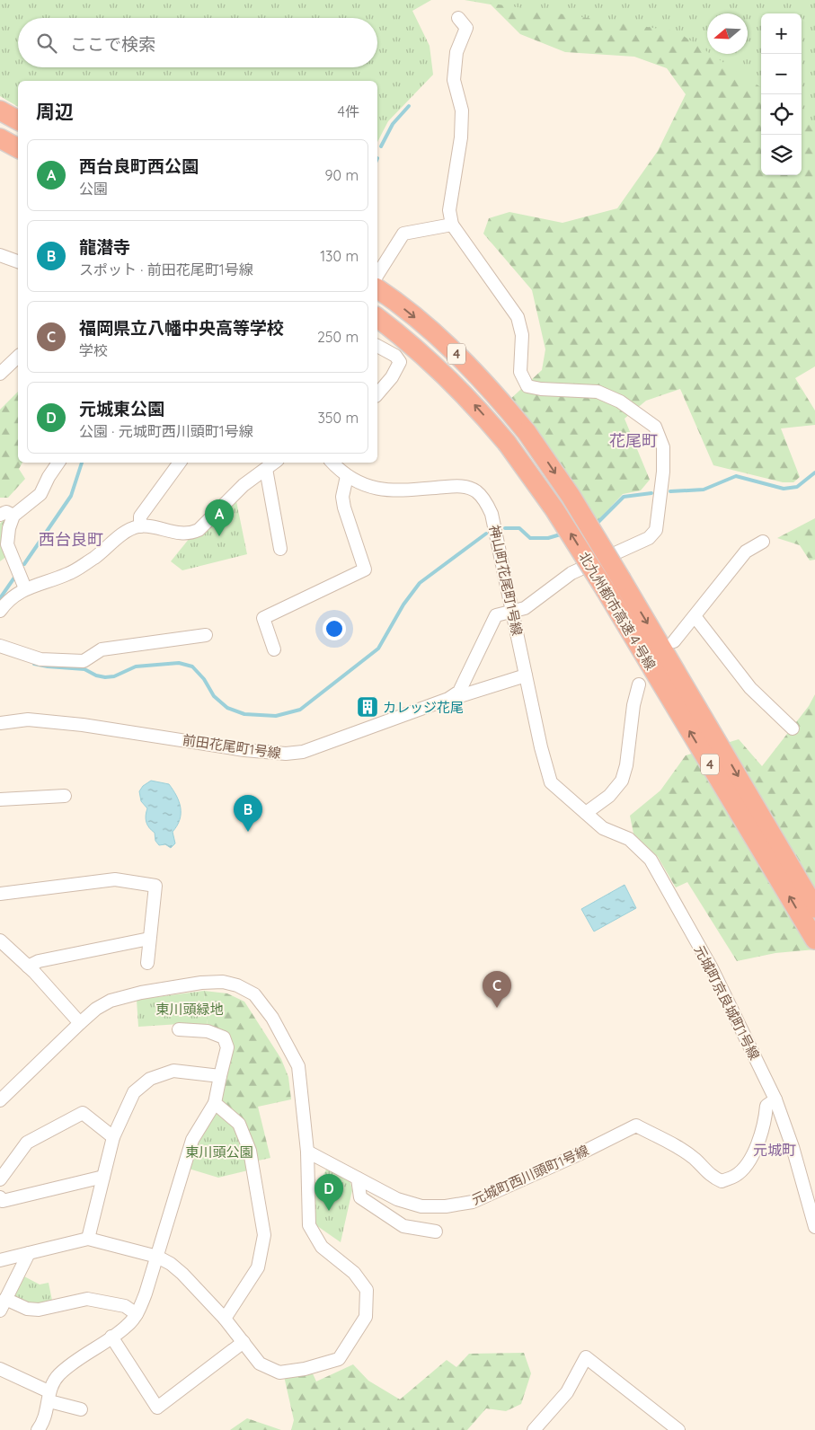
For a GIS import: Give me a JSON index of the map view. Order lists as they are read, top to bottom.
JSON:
{
  "streets": {
    "highway": ["4", "北九州都市高速４号線"],
    "street": [
      "神山町花尾町1号線",
      "前田花尾町1号線",
      "元城町京良城町1号線",
      "元城町西川頭町1号線"
    ]
  },
  "crossings": [
    ["神山町花尾町1号線", "前田花尾町1号線"],
    ["神山町花尾町1号線", "元城町京良城町1号線"],
    ["元城町京良城町1号線", "元城町西川頭町1号線"]
  ],
  "districts": ["花尾町", "西台良町", "元城町"],
  "parks": ["東川頭緑地", "東川頭公園"],
  "places": {
    "building": ["カレッジ花尾"]
  },
  "north": "left",
  "page": {
    "map_buttons": ["+", "−"],
    "search": "ここで検索",
    "heading": ["周辺", "4件"],
    "list": [
      {
        "mark": "A",
        "name": "西台良町西公園",
        "note": "公園",
        "value": "90 m"
      },
      {
        "mark": "B",
        "name": "龍潜寺",
        "note": "スポット · 前田花尾町1号線",
        "value": "130 m"
      },
      {
        "mark": "C",
        "name": "福岡県立八幡中央高等学校",
        "note": "学校",
        "value": "250 m"
      },
      {
        "mark": "D",
        "name": "元城東公園",
        "note": "公園 · 元城町西川頭町1号線",
        "value": "350 m"
      }
    ],
    "pins": [
      "A",
      "B",
      "C",
      "D"
    ]
  }
}
